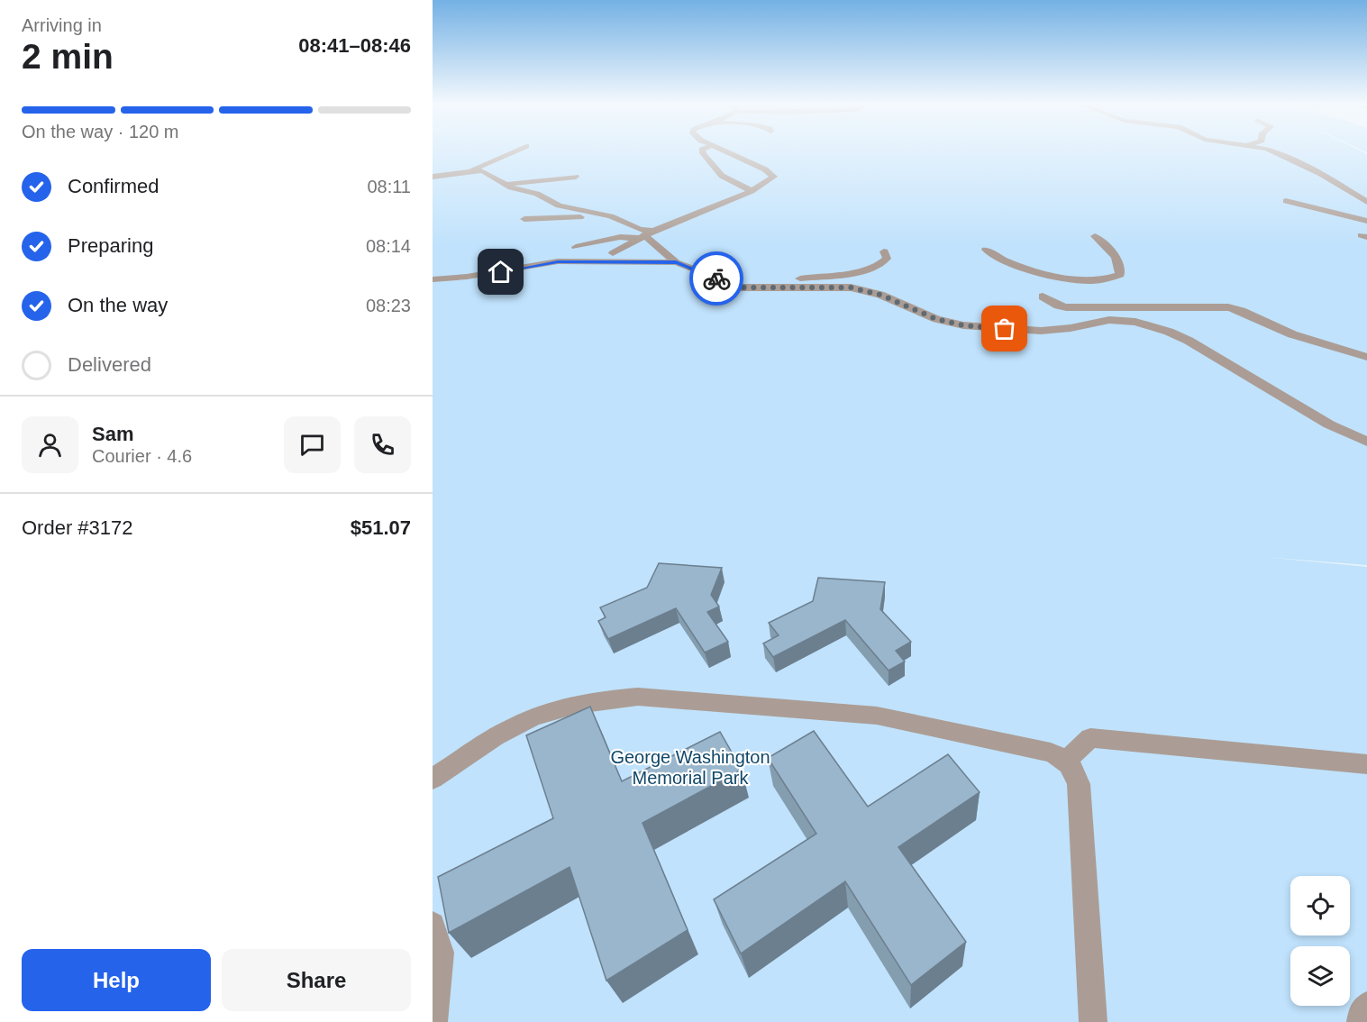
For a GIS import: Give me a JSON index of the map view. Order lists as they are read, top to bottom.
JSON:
{
  "parks": ["George Washington Memorial Park"],
  "page": {
    "heading": ["2 min", "Arriving in", "08:41–08:46"],
    "panel": [
      "Sam",
      "Courier · 4.6",
      "Order #3172",
      "$51.07"
    ],
    "bar": "On the way · 120 m",
    "list": [
      ["Confirmed", "08:11"],
      ["Preparing", "08:14"],
      ["On the way", "08:23"],
      "Delivered"
    ],
    "buttons": ["Help", "Share"]
  }
}
